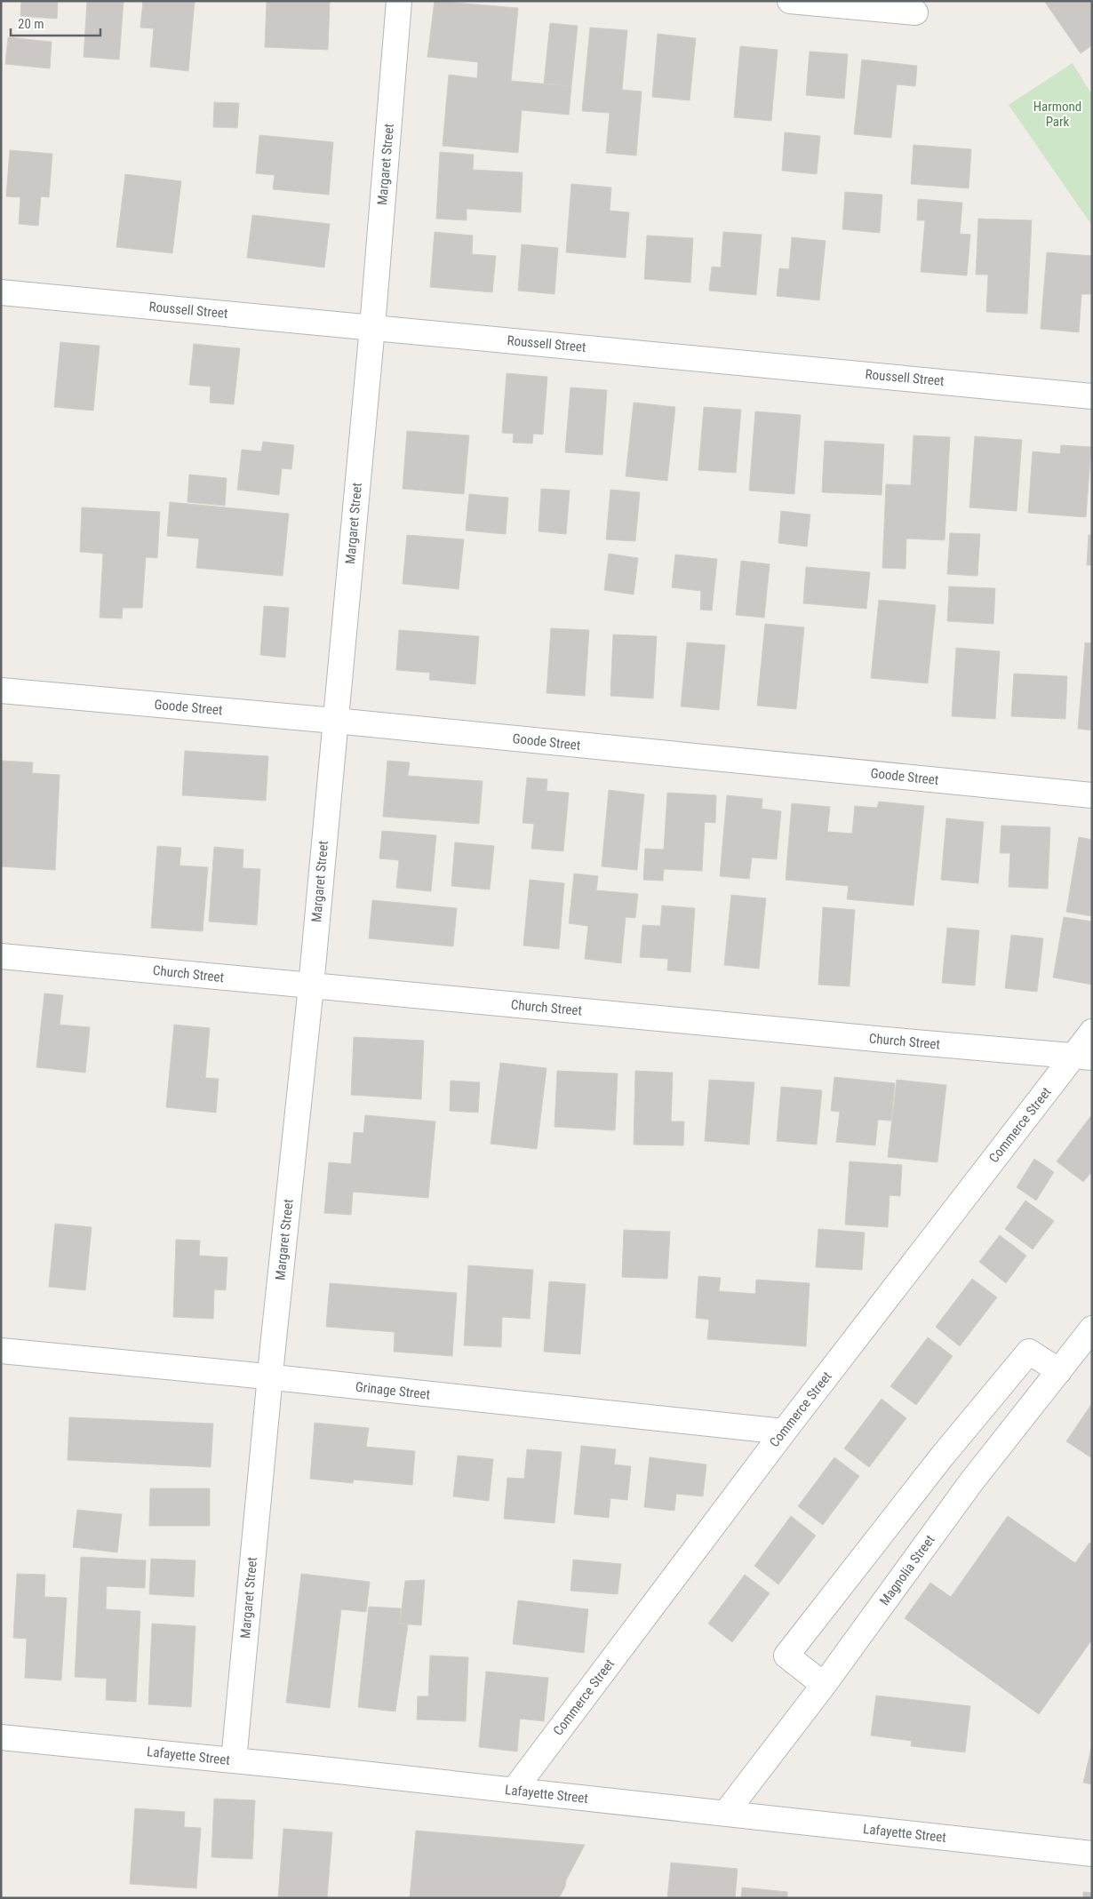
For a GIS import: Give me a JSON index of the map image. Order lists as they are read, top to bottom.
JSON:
{
  "streets": {
    "street": [
      "Margaret Street",
      "Roussell Street",
      "Goode Street",
      "Church Street",
      "Commerce Street",
      "Grinage Street",
      "Magnolia Street",
      "Lafayette Street"
    ]
  },
  "crossings": [
    ["Margaret Street", "Roussell Street"],
    ["Margaret Street", "Goode Street"],
    ["Margaret Street", "Church Street"],
    ["Margaret Street", "Grinage Street"],
    ["Margaret Street", "Lafayette Street"],
    ["Church Street", "Commerce Street"],
    ["Commerce Street", "Grinage Street"],
    ["Commerce Street", "Lafayette Street"],
    ["Magnolia Street", "Lafayette Street"]
  ],
  "parks": ["Harmond Park"],
  "scale_bar": "20 m"
}
